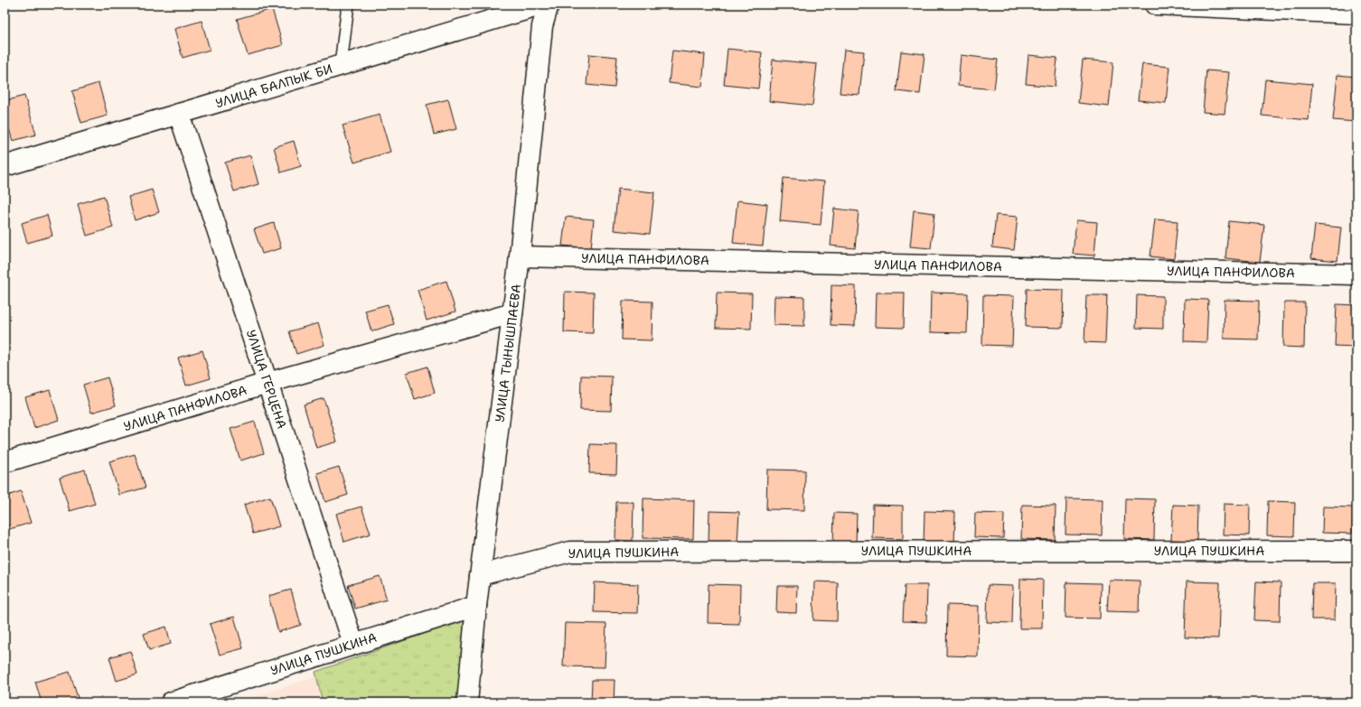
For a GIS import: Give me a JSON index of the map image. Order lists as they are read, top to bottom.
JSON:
{
  "streets": {
    "street": [
      "УЛИЦА БАЛПЫК БИ",
      "УЛИЦА ПАНФИЛОВА",
      "УЛИЦА ТЫНЫШПАЕВА",
      "УЛИЦА ГЕРЦЕНА",
      "УЛИЦА ПУШКИНА"
    ]
  },
  "crossings": [
    ["УЛИЦА БАЛПЫК БИ", "УЛИЦА ГЕРЦЕНА"],
    ["УЛИЦА ПАНФИЛОВА", "УЛИЦА ТЫНЫШПАЕВА"],
    ["УЛИЦА ПАНФИЛОВА", "УЛИЦА ГЕРЦЕНА"],
    ["УЛИЦА ТЫНЫШПАЕВА", "УЛИЦА ПУШКИНА"],
    ["УЛИЦА ГЕРЦЕНА", "УЛИЦА ПУШКИНА"]
  ]
}
